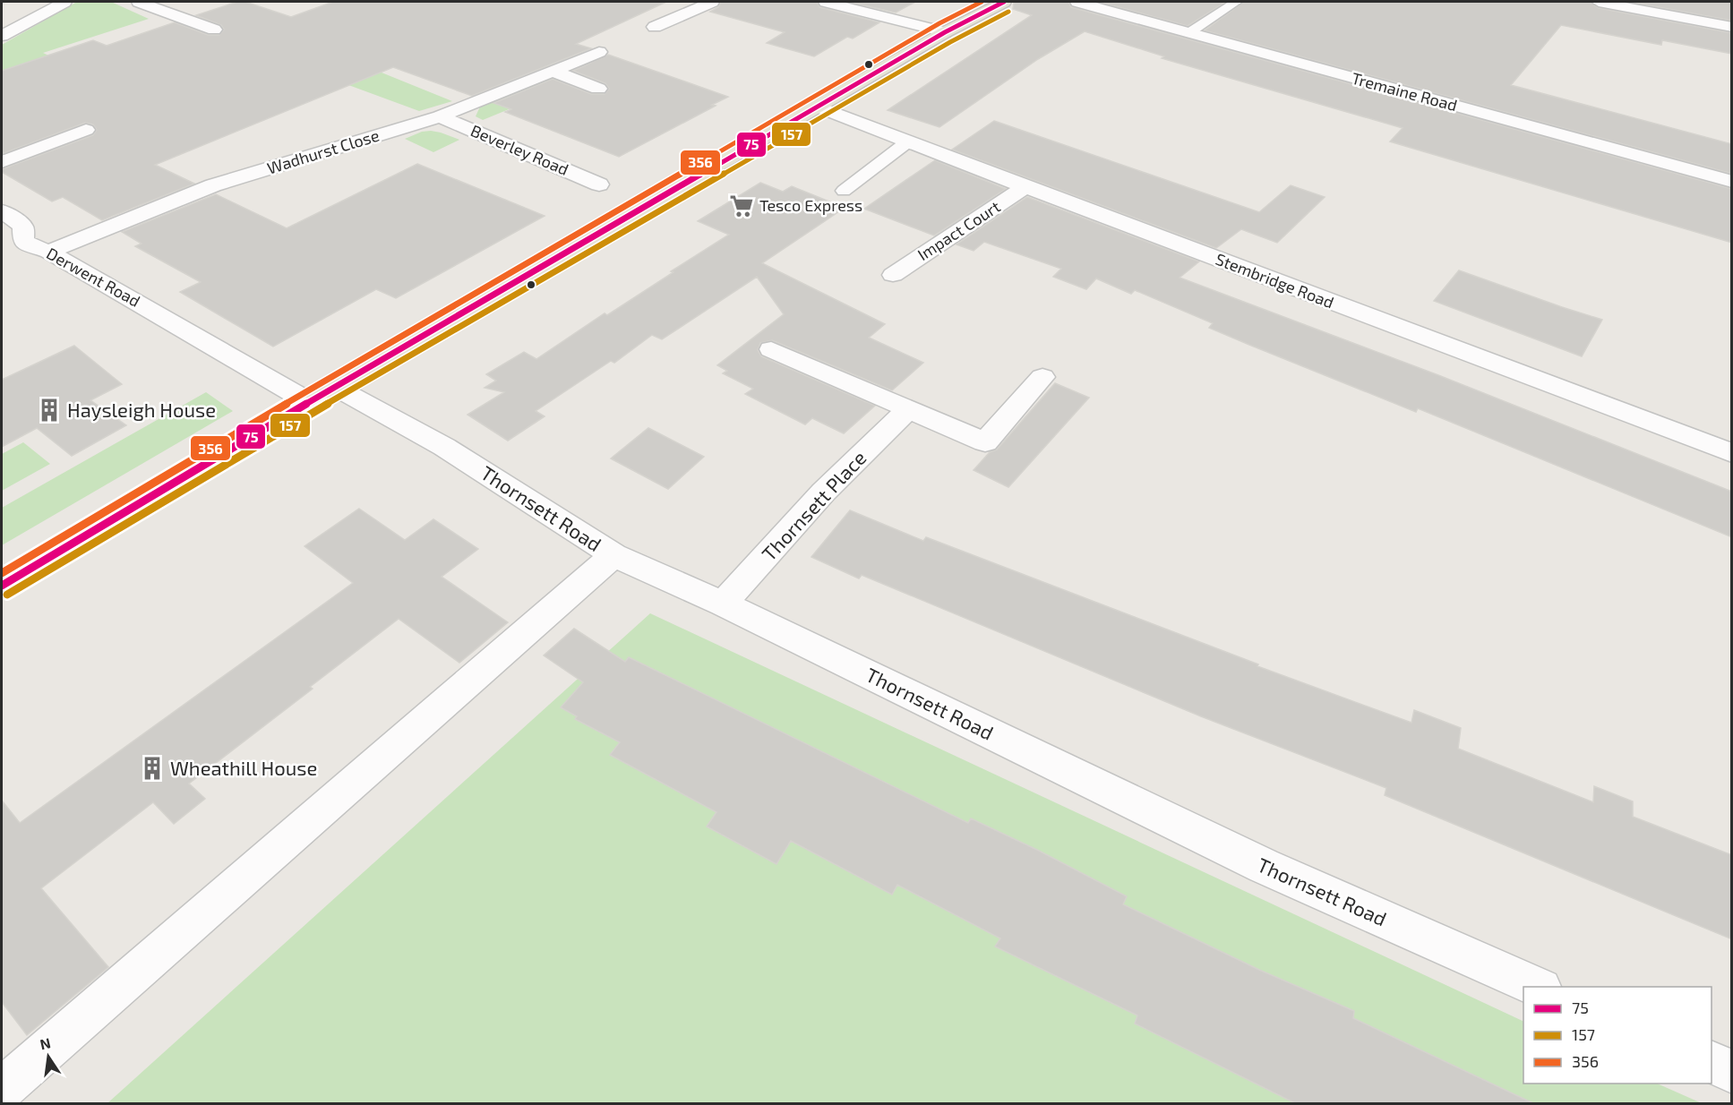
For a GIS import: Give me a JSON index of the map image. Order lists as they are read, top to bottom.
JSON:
{
  "streets": {
    "street": [
      "Tremaine Road",
      "Beverley Road",
      "Wadhurst Close",
      "Impact Court",
      "Derwent Road",
      "Stembridge Road",
      "Thornsett Place",
      "Thornsett Road"
    ]
  },
  "crossings": [
    ["Beverley Road", "Wadhurst Close"],
    ["Wadhurst Close", "Derwent Road"],
    ["Impact Court", "Stembridge Road"],
    ["Derwent Road", "Thornsett Road"],
    ["Thornsett Place", "Thornsett Road"]
  ],
  "places": {
    "supermarket": ["Tesco Express"],
    "building": ["Haysleigh House", "Wheathill House"]
  },
  "lines": ["transit line 75", "transit line 356", "transit line 157"],
  "legend": ["75", "157", "356"],
  "north": "top"
}
